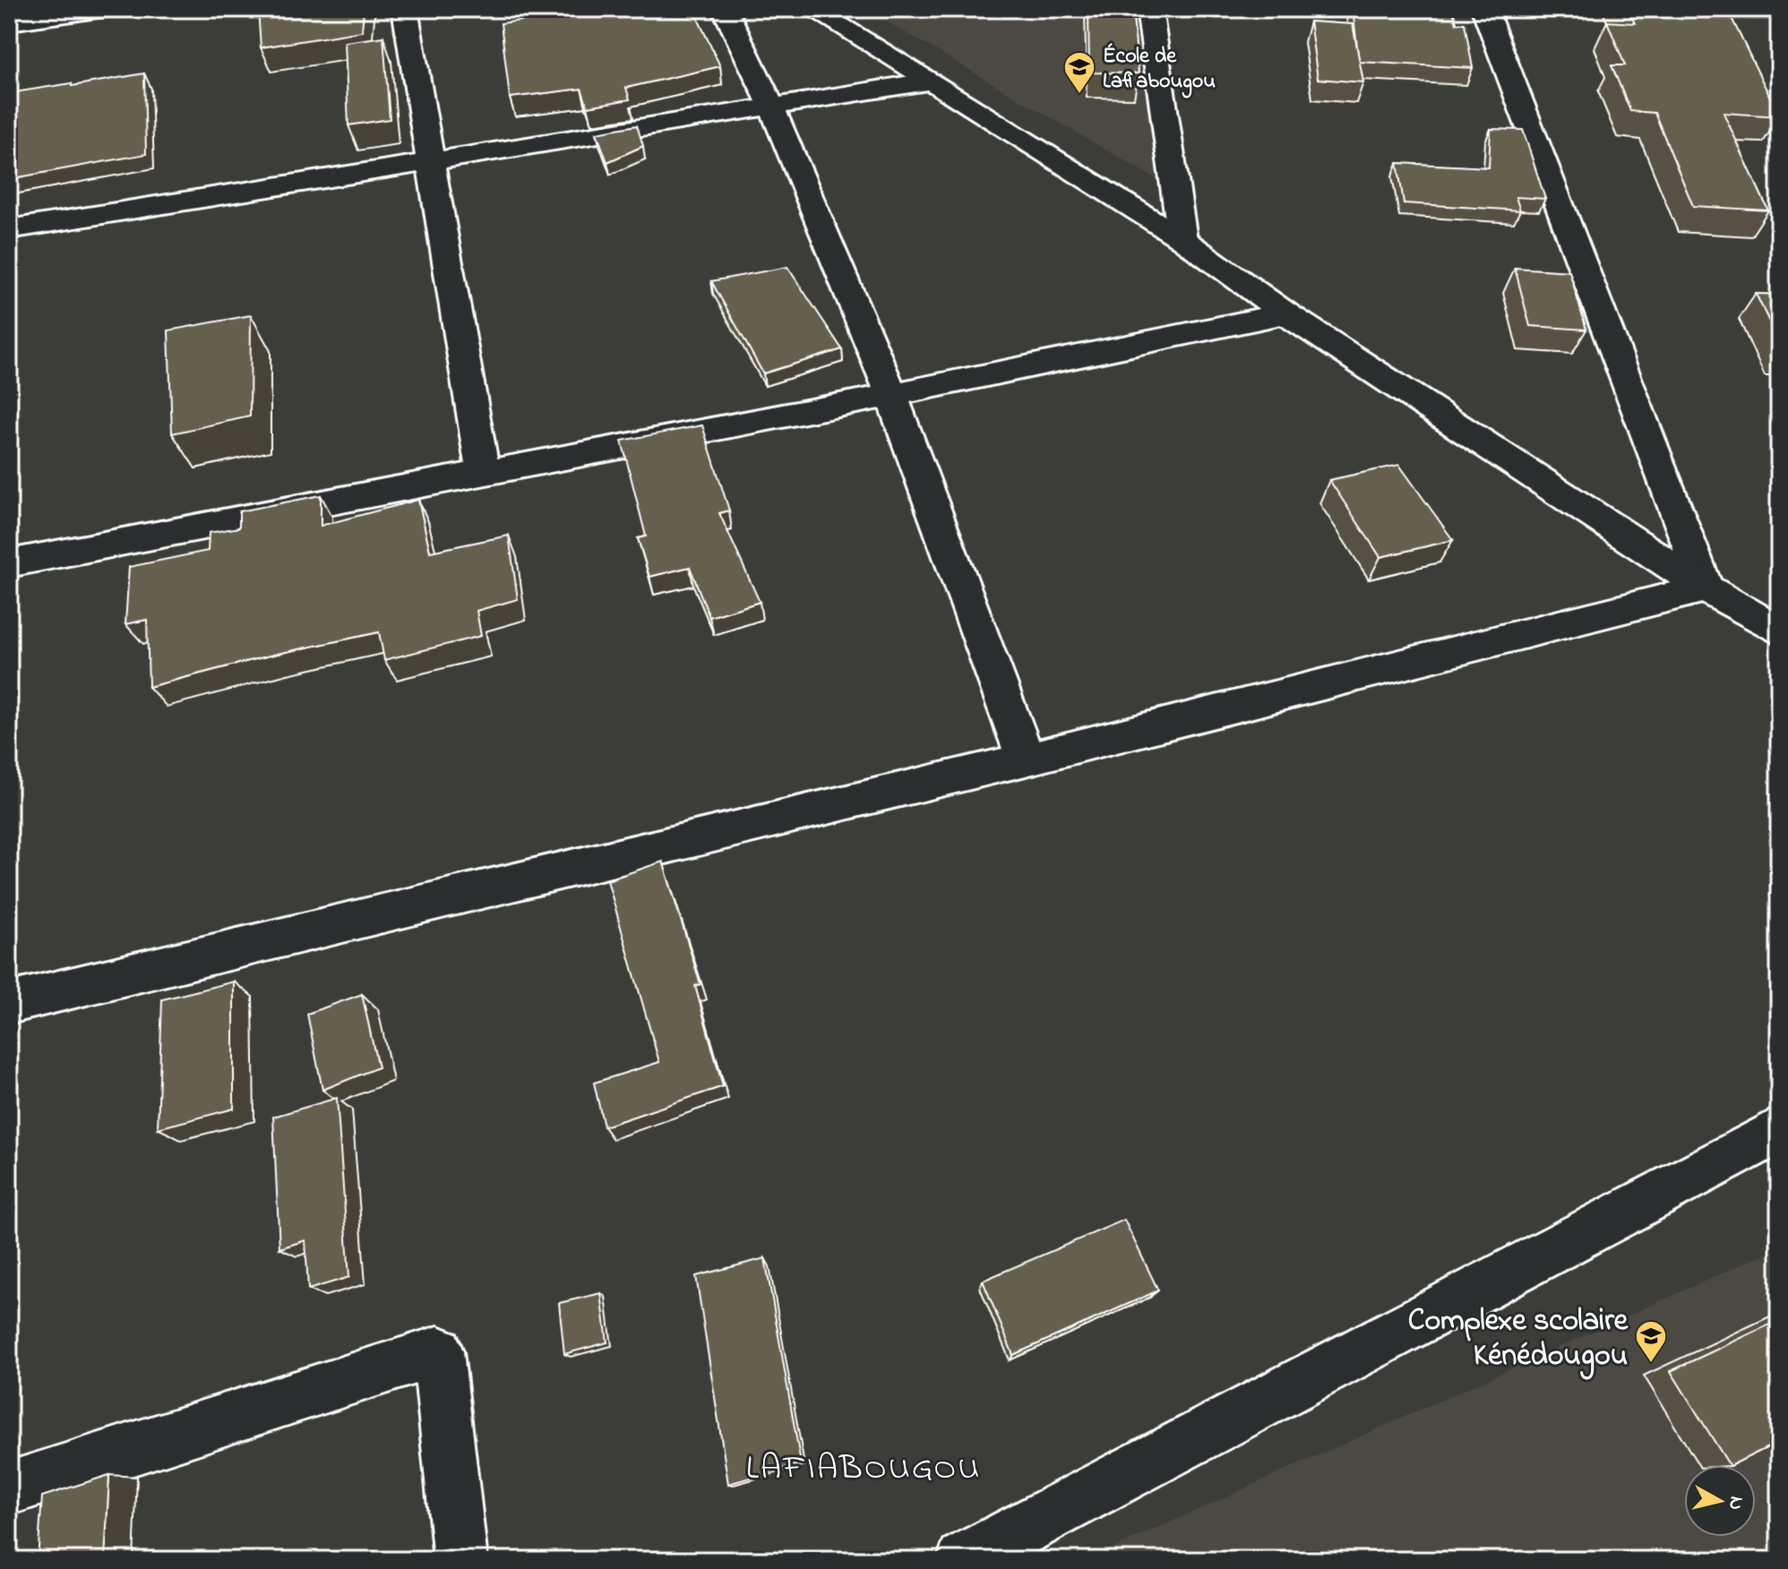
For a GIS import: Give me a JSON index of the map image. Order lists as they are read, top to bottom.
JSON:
{
  "districts": ["LAFIABOUGOU"],
  "places": {
    "school or university": ["École de Lafiabougou", "Complexe scolaire Kénédougou"]
  },
  "north": "right"
}
